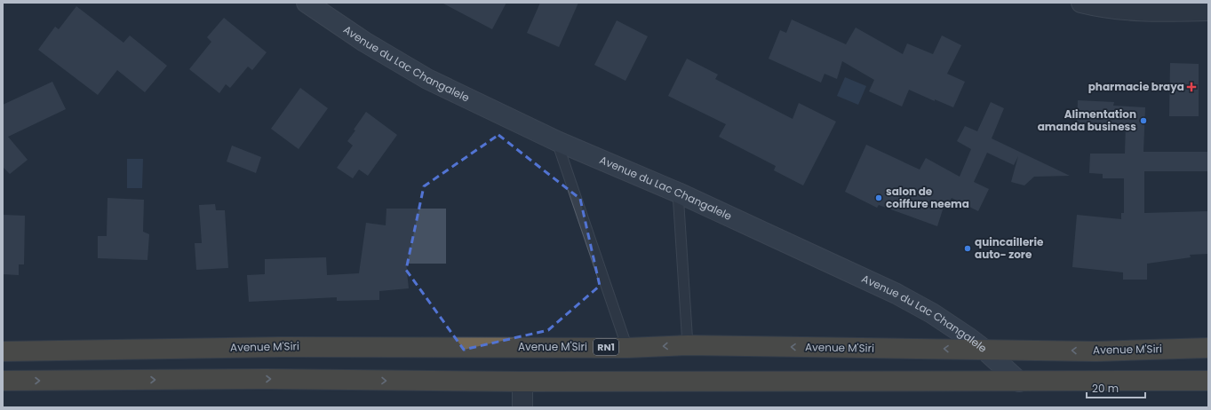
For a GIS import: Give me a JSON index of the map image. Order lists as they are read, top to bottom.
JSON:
{
  "streets": {
    "highway": ["Avenue M'Siri", "RN1"],
    "street": ["Avenue du Lac Changalele"]
  },
  "crossings": [
    ["Avenue du Lac Changalele", "Avenue M'Siri"]
  ],
  "places": {
    "health": ["pharmacie braya"],
    "other": ["Alimentation amanda business", "salon de coiffure neema", "quincaillerie auto- zore"]
  },
  "scale_bar": "20 m"
}
